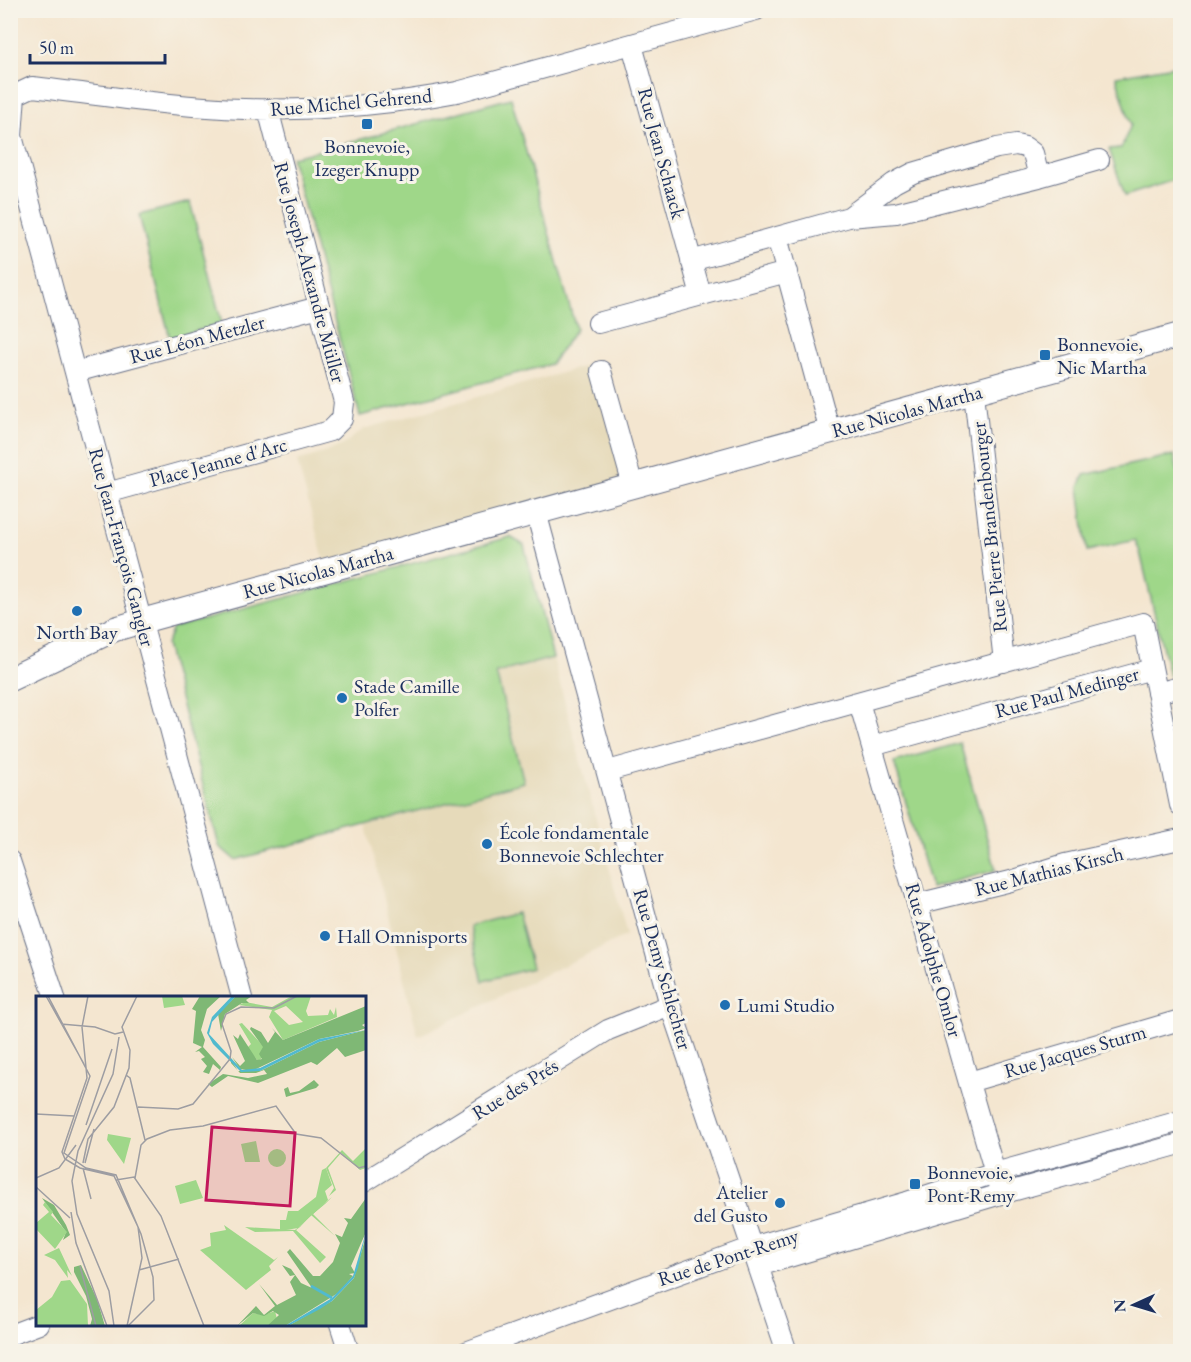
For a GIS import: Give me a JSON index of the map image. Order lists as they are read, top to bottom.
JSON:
{
  "streets": {
    "street": [
      "Rue Michel Gehrend",
      "Rue Jean Schaack",
      "Rue Joseph-Alexandre Müller",
      "Rue Léon Metzler",
      "Rue Nicolas Martha",
      "Place Jeanne d'Arc",
      "Rue Pierre Brandenbourger",
      "Rue Jean-François Gangler",
      "Rue Paul Medinger",
      "Rue Mathias Kirsch",
      "Rue Adolphe Omlor",
      "Rue Demy Schlechter",
      "Rue Jacques Sturm",
      "Rue des Prés",
      "Rue de Pont-Remy"
    ]
  },
  "crossings": [
    ["Rue Michel Gehrend", "Rue Jean Schaack"],
    ["Rue Michel Gehrend", "Rue Joseph-Alexandre Müller"],
    ["Rue Michel Gehrend", "Rue Jean-François Gangler"],
    ["Rue Joseph-Alexandre Müller", "Rue Léon Metzler"],
    ["Rue Joseph-Alexandre Müller", "Place Jeanne d'Arc"],
    ["Rue Léon Metzler", "Rue Jean-François Gangler"],
    ["Rue Nicolas Martha", "Rue Pierre Brandenbourger"],
    ["Rue Nicolas Martha", "Rue Jean-François Gangler"],
    ["Rue Nicolas Martha", "Rue Demy Schlechter"],
    ["Place Jeanne d'Arc", "Rue Jean-François Gangler"],
    ["Rue Pierre Brandenbourger", "Rue Paul Medinger"],
    ["Rue Paul Medinger", "Rue Adolphe Omlor"],
    ["Rue Paul Medinger", "Rue Demy Schlechter"],
    ["Rue Mathias Kirsch", "Rue Adolphe Omlor"],
    ["Rue Adolphe Omlor", "Rue Jacques Sturm"],
    ["Rue Adolphe Omlor", "Rue de Pont-Remy"],
    ["Rue Demy Schlechter", "Rue des Prés"],
    ["Rue Demy Schlechter", "Rue de Pont-Remy"]
  ],
  "places": {
    "transit": ["Bonnevoie, Izeger Knupp", "Bonnevoie, Nic Martha", "Bonnevoie, Pont-Remy"],
    "other": [
      "North Bay",
      "Stade Camille Polfer",
      "École fondamentale Bonnevoie Schlechter",
      "Hall Omnisports",
      "Lumi Studio",
      "Atelier del Gusto"
    ]
  },
  "scale_bar": "50 m",
  "north": "left"
}
